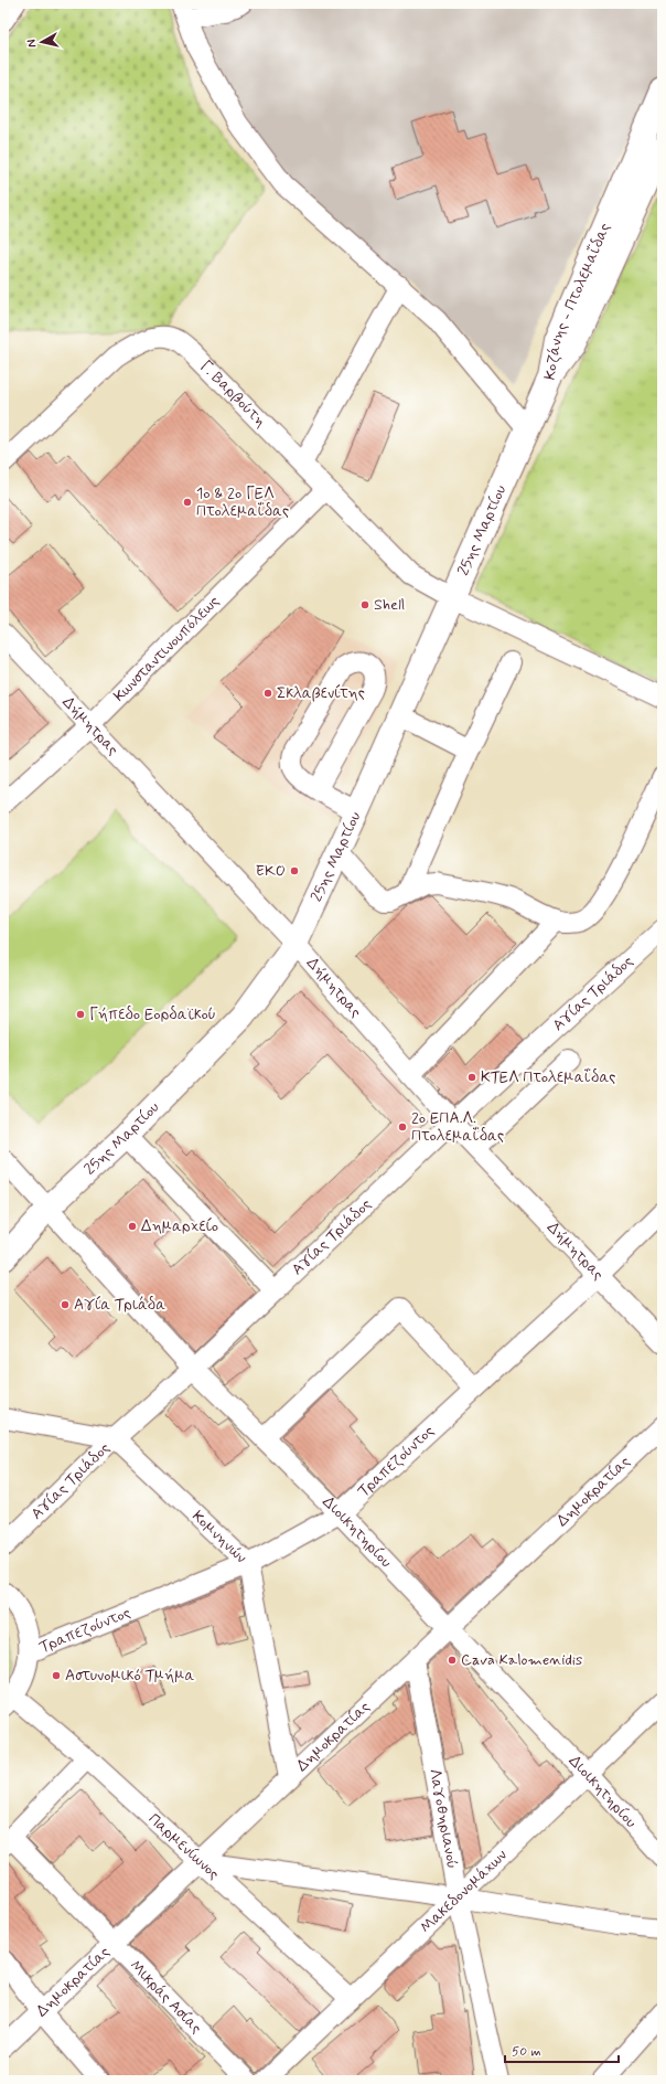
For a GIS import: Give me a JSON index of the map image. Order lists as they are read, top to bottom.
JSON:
{
  "streets": {
    "main road": ["Κοζάνης - Πτολεμαΐδας", "25ης Μαρτίου"],
    "street": [
      "Γ. Βαρβούτη",
      "Κωνσταντινουπόλεως",
      "Δήμητρας",
      "Αγίας Τριάδος",
      "Τραπεζούντος",
      "Δημοκρατίας",
      "Διοικητηρίου",
      "Κομνηνών",
      "Λαγοθηριανού",
      "Παρμενίωνος",
      "Μακεδονομάχων",
      "Μικράς Ασίας"
    ]
  },
  "crossings": [
    ["Κοζάνης - Πτολεμαΐδας", "25ης Μαρτίου"],
    ["Γ. Βαρβούτη", "25ης Μαρτίου"],
    ["Γ. Βαρβούτη", "Κωνσταντινουπόλεως"],
    ["25ης Μαρτίου", "Δήμητρας"],
    ["25ης Μαρτίου", "Διοικητηρίου"],
    ["Κωνσταντινουπόλεως", "Δήμητρας"],
    ["Δήμητρας", "Αγίας Τριάδος"],
    ["Δήμητρας", "Τραπεζούντος"],
    ["Αγίας Τριάδος", "Διοικητηρίου"],
    ["Αγίας Τριάδος", "Κομνηνών"],
    ["Τραπεζούντος", "Διοικητηρίου"],
    ["Τραπεζούντος", "Κομνηνών"],
    ["Δημοκρατίας", "Διοικητηρίου"],
    ["Δημοκρατίας", "Κομνηνών"],
    ["Δημοκρατίας", "Λαγοθηριανού"],
    ["Δημοκρατίας", "Παρμενίωνος"],
    ["Δημοκρατίας", "Μικράς Ασίας"],
    ["Διοικητηρίου", "Μακεδονομάχων"],
    ["Λαγοθηριανού", "Μακεδονομάχων"],
    ["Παρμενίωνος", "Μακεδονομάχων"]
  ],
  "places": [
    "1ο & 2ο ΓΕΛ Πτολεμαΐδας",
    "Shell",
    "Σκλαβενίτης",
    "EKO",
    "Γήπεδο Εορδαϊκού",
    "ΚΤΕΛ Πτολεμαΐδας",
    "2ο ΕΠΑ.Λ. Πτολεμαΐδας",
    "Δημαρχείο",
    "Αγία Τριάδα",
    "Cava Kalomenidis",
    "Αστυνομικό Τμήμα"
  ],
  "scale_bar": "50 m",
  "north": "left"
}
